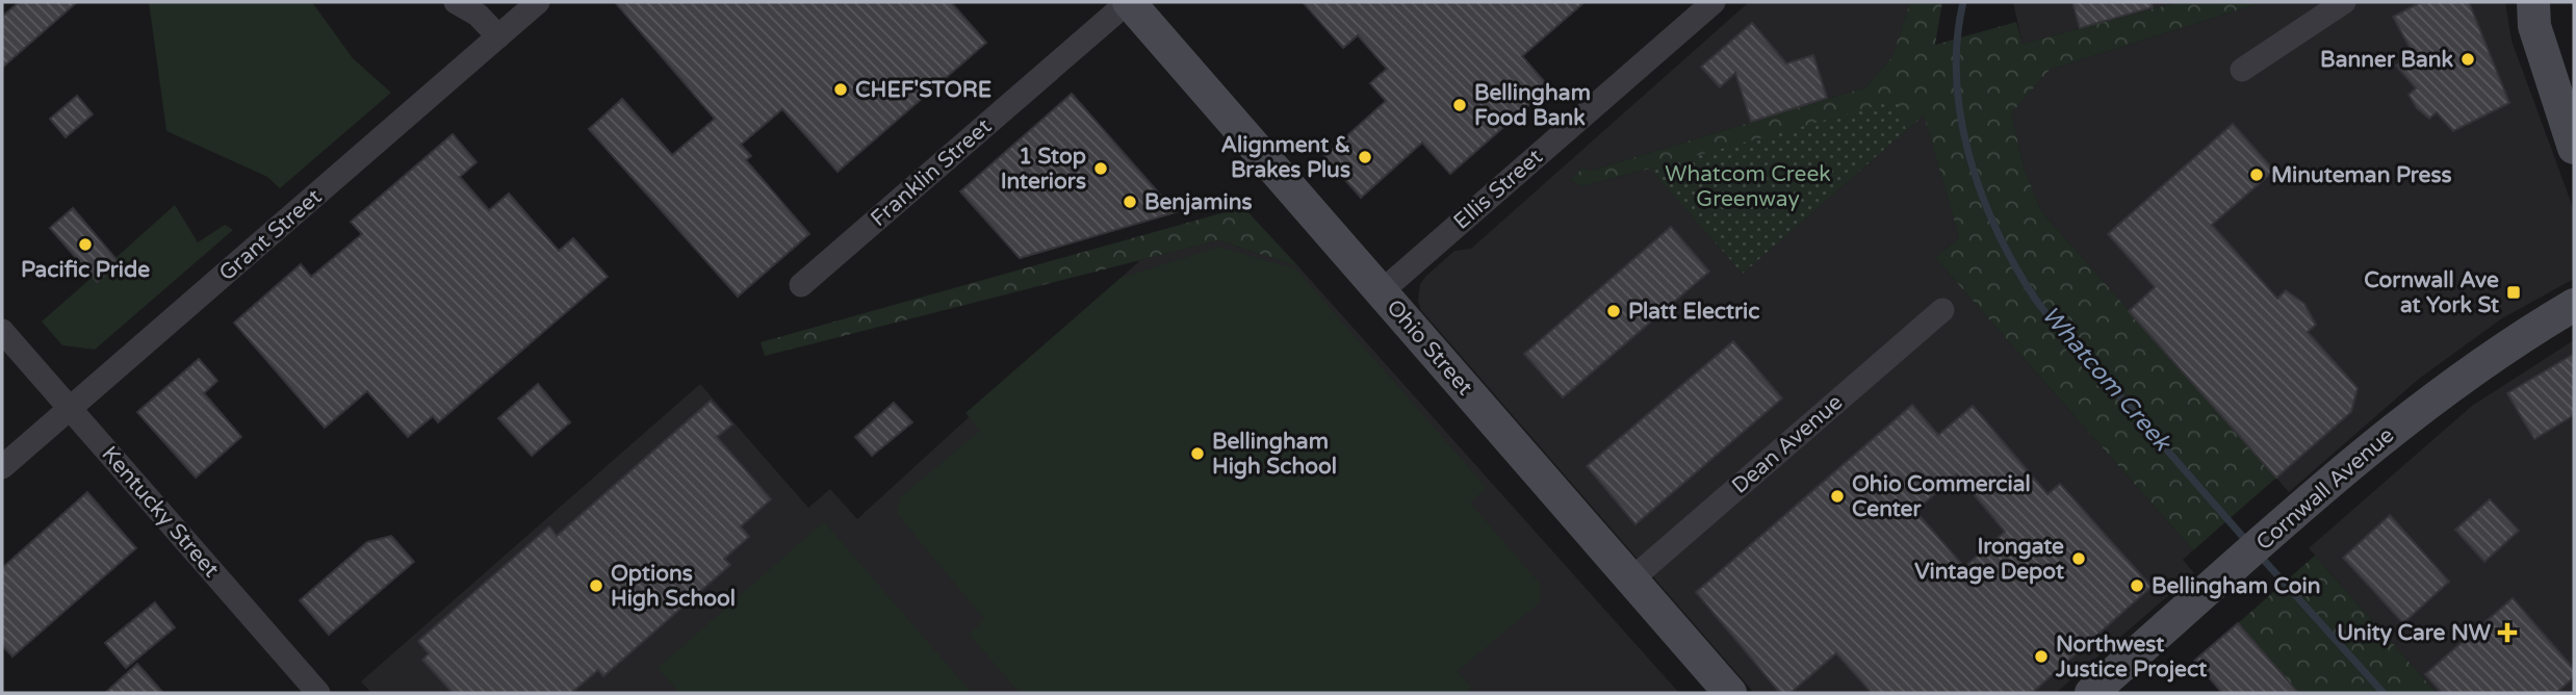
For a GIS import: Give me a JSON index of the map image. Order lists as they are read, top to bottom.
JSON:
{
  "streets": {
    "street": [
      "Franklin Street",
      "Ellis Street",
      "Grant Street",
      "Ohio Street",
      "Dean Avenue",
      "Cornwall Avenue",
      "Kentucky Street"
    ]
  },
  "crossings": [
    ["Franklin Street", "Ohio Street"],
    ["Ellis Street", "Ohio Street"],
    ["Grant Street", "Kentucky Street"],
    ["Ohio Street", "Dean Avenue"]
  ],
  "water": ["Whatcom Creek"],
  "parks": ["Whatcom Creek Greenway"],
  "places": {
    "other": [
      "Banner Bank",
      "CHEF'STORE",
      "Bellingham Food Bank",
      "Alignment & Brakes Plus",
      "1 Stop Interiors",
      "Minuteman Press",
      "Benjamins",
      "Pacific Pride",
      "Platt Electric",
      "Bellingham High School",
      "Ohio Commercial Center",
      "Irongate Vintage Depot",
      "Options High School",
      "Bellingham Coin",
      "Northwest Justice Project"
    ],
    "transit": ["Cornwall Ave at York St"],
    "health": ["Unity Care NW"]
  }
}
